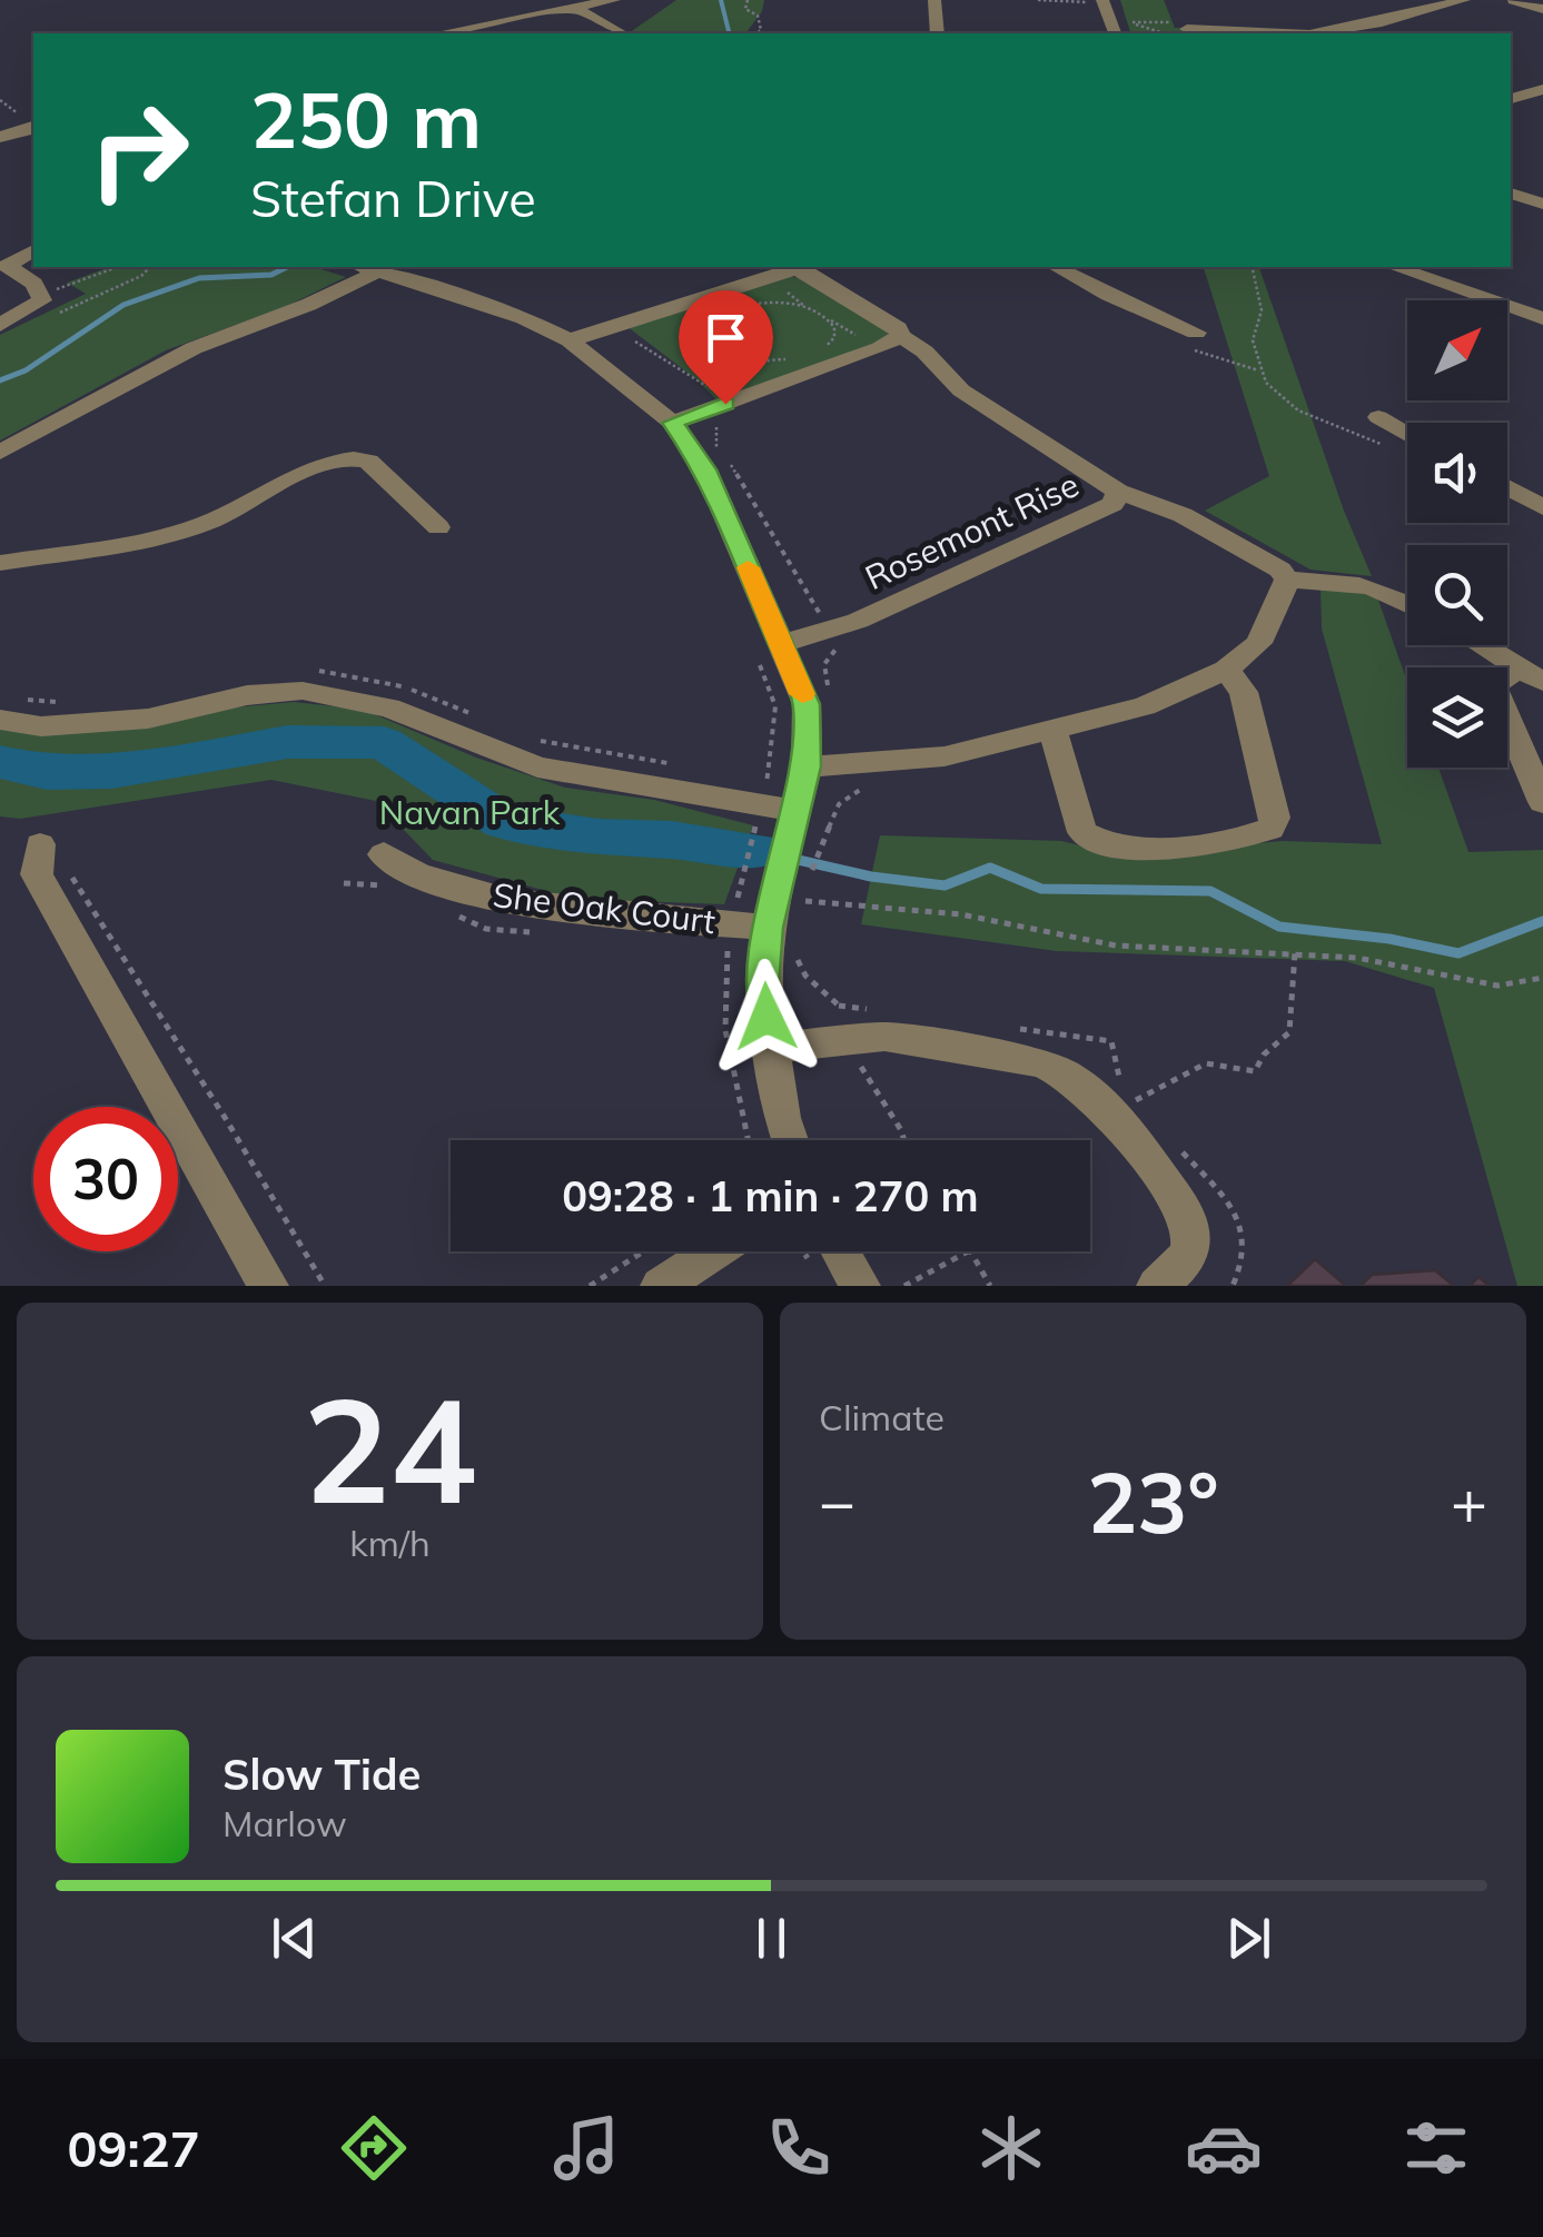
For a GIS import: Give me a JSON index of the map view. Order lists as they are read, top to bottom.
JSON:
{
  "streets": {
    "street": ["Rosemont Rise", "She Oak Court"]
  },
  "parks": ["Navan Park"],
  "north": "top right",
  "page": {
    "turn": ["250 m", "Stefan Drive"],
    "limit": "30",
    "trip": "09:28 · 1 min · 270 m",
    "tile": [
      ["24", "km/h"],
      "Climate"
    ],
    "heat": ["−", "23°", "+"],
    "song": ["Slow Tide", "Marlow"],
    "tabs": "09:27"
  }
}
